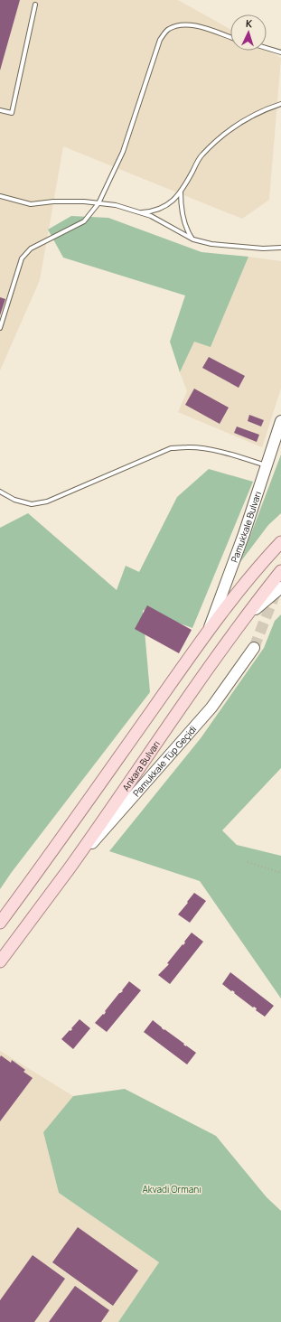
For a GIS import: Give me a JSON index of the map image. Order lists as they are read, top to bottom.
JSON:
{
  "streets": {
    "main road": ["Pamukkale Bulvarı", "Pamukkale Tüp Geçidi", "Ankara Bulvarı"]
  },
  "crossings": [
    ["Pamukkale Tüp Geçidi", "Ankara Bulvarı"]
  ],
  "parks": ["Akvadi Ormanı"],
  "north": "top"
}
